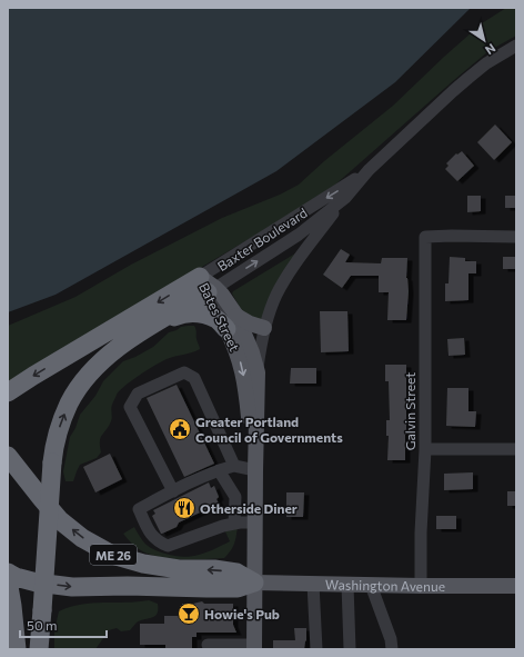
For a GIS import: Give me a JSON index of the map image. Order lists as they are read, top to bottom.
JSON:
{
  "streets": {
    "highway": ["ME 26"],
    "main road": ["Bates Street", "Washington Avenue"],
    "street": ["Baxter Boulevard", "Galvin Street"]
  },
  "crossings": [
    ["Baxter Boulevard", "Bates Street"],
    ["Bates Street", "ME 26"],
    ["Bates Street", "Washington Avenue"],
    ["Galvin Street", "Washington Avenue"],
    ["ME 26", "Washington Avenue"]
  ],
  "places": {
    "public building": ["Greater Portland Council of Governments"],
    "restaurant": ["Otherside Diner"],
    "bar": ["Howie's Pub"]
  },
  "scale_bar": "50 m",
  "north": "bottom right"
}
